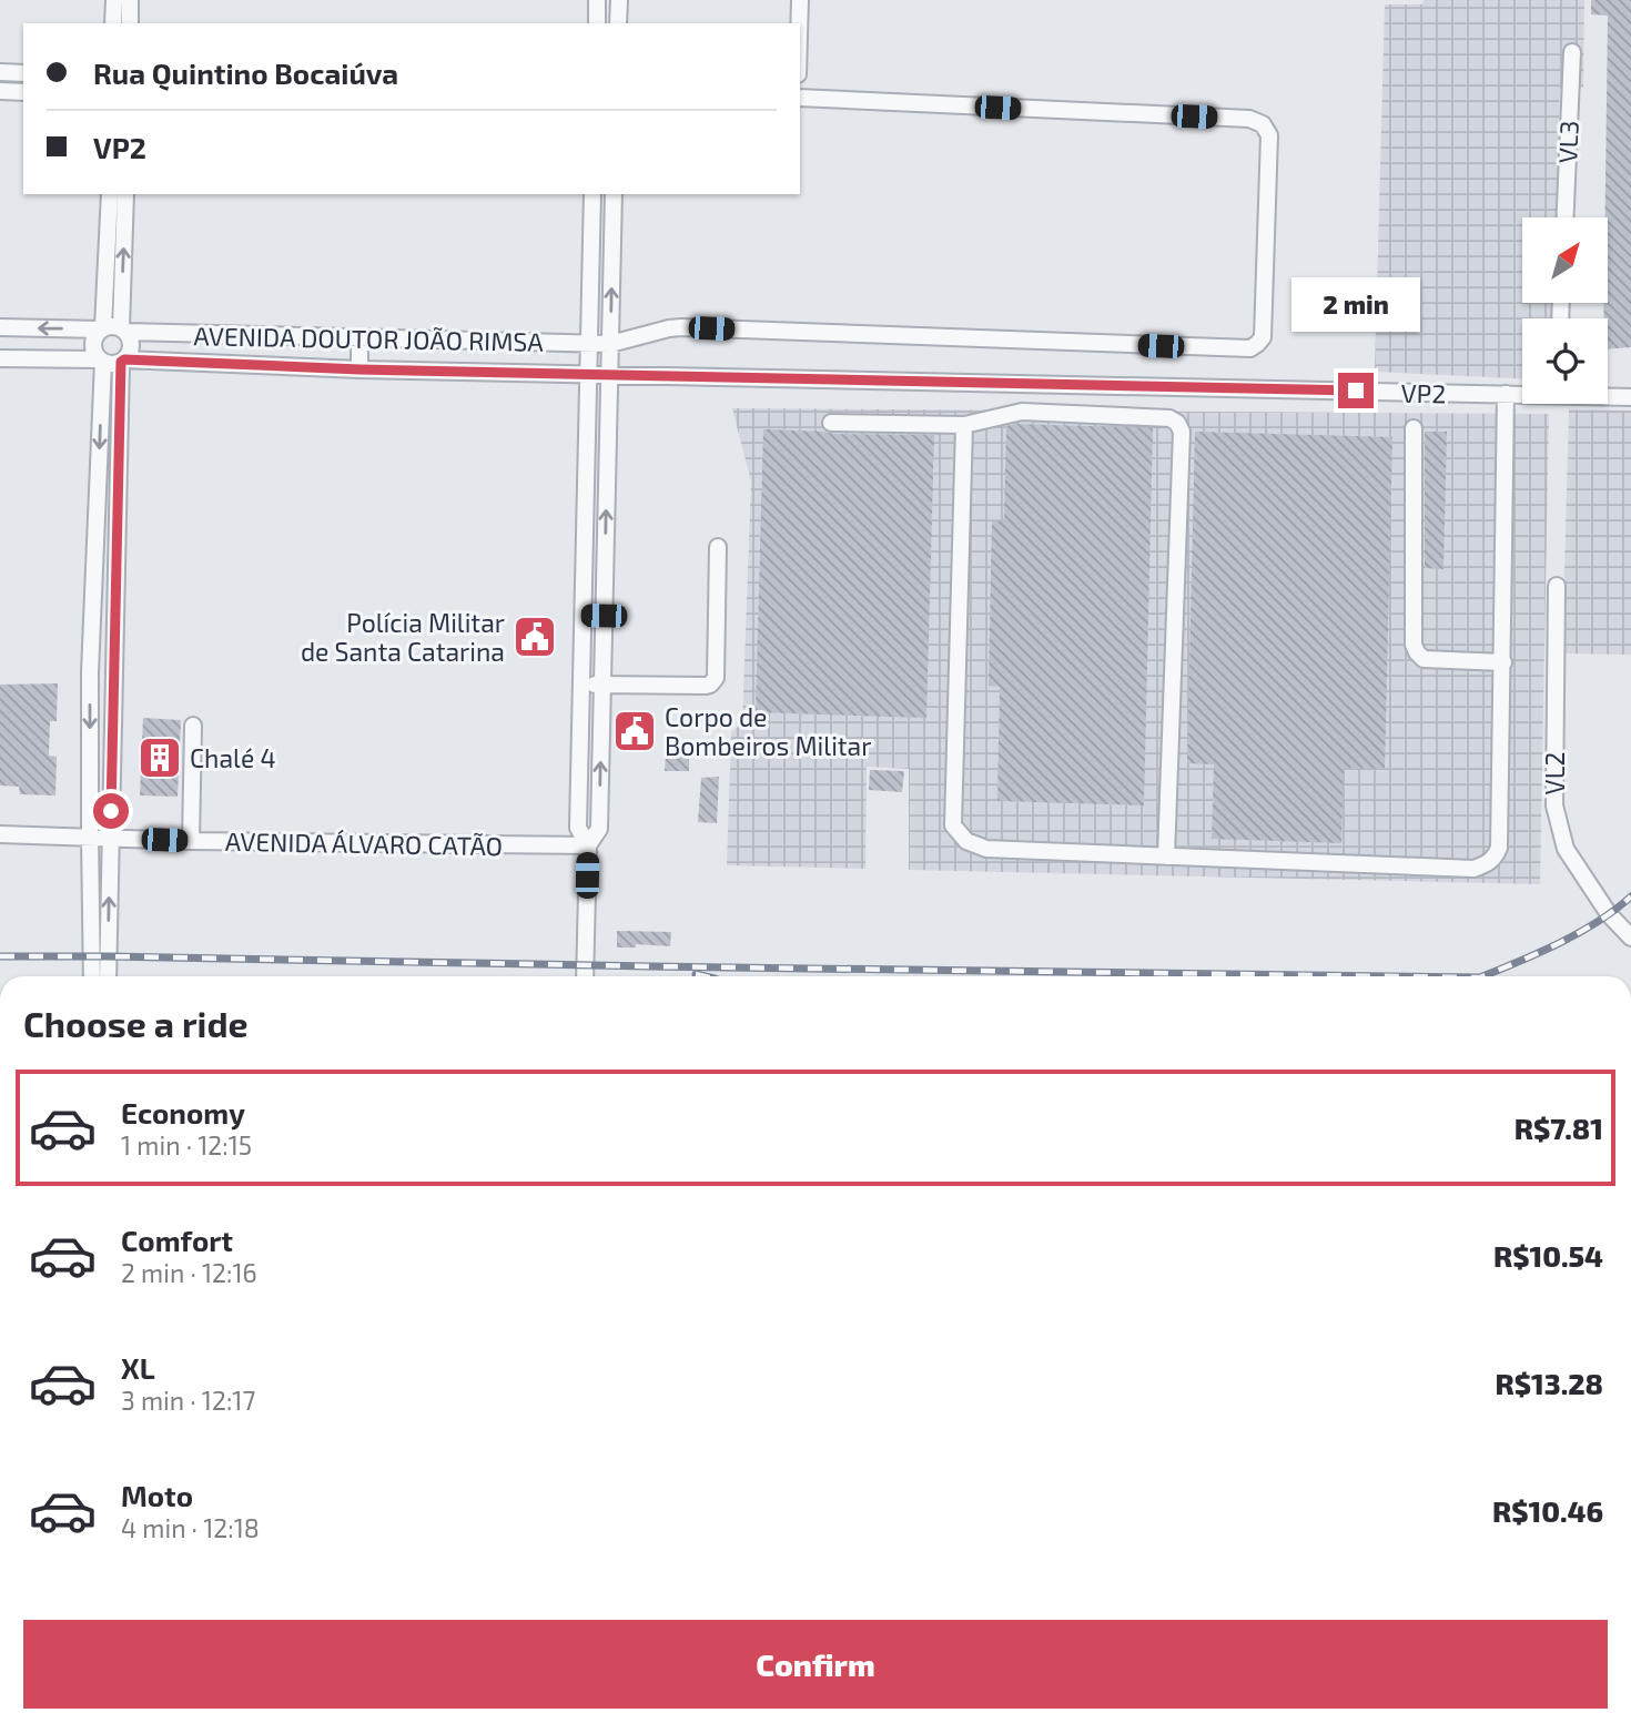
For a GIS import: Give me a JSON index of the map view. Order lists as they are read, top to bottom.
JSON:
{
  "streets": {
    "street": [
      "VL3",
      "AVENIDA DOUTOR JOÃO RIMSA",
      "VP2",
      "VL2",
      "AVENIDA ÁLVARO CATÃO"
    ]
  },
  "crossings": [
    ["AVENIDA DOUTOR JOÃO RIMSA", "VP2"]
  ],
  "places": {
    "public building": ["Polícia Militar de Santa Catarina", "Corpo de Bombeiros Militar"],
    "building": ["Chalé 4"]
  },
  "north": "top right",
  "page": {
    "banner": ["Rua Quintino Bocaiúva", "VP2"],
    "bubble": "2 min",
    "heading": "Choose a ride",
    "list": [
      {
        "name": "Economy",
        "note": "1 min · 12:15",
        "value": "R$7.81"
      },
      {
        "name": "Comfort",
        "note": "2 min · 12:16",
        "value": "R$10.54"
      },
      {
        "name": "XL",
        "note": "3 min · 12:17",
        "value": "R$13.28"
      },
      {
        "name": "Moto",
        "note": "4 min · 12:18",
        "value": "R$10.46"
      }
    ],
    "buttons": "Confirm"
  }
}
